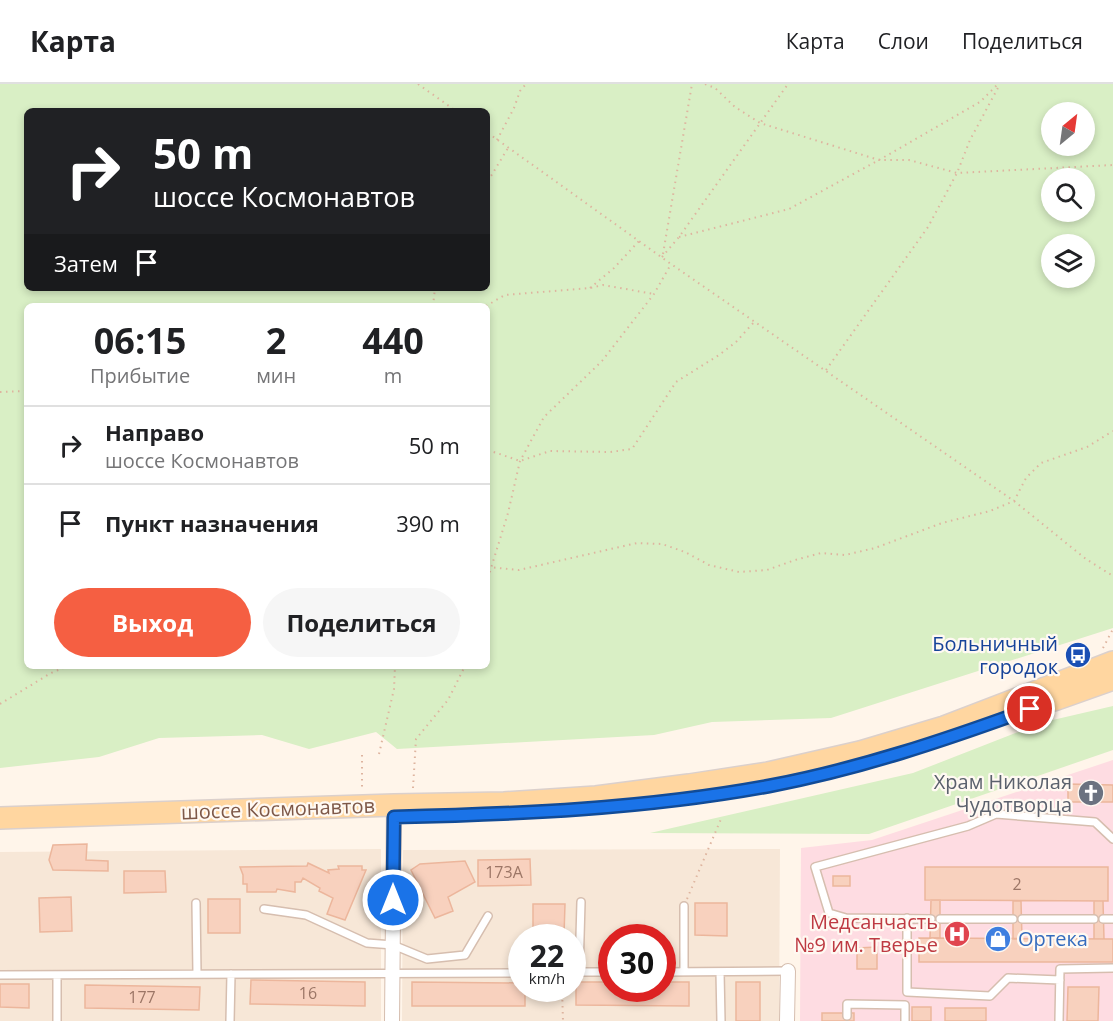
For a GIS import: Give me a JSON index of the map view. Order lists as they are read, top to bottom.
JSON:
{
  "streets": {
    "main road": ["шоссе Космонавтов"]
  },
  "places": {
    "bus stop": ["Больничный городок"],
    "church": ["Храм Николая Чудотворца"],
    "hospital": ["Медсанчасть №9 им. Тверье"],
    "shop": ["Ортека"]
  },
  "house_numbers": [
    "173А",
    "2",
    "16",
    "177"
  ],
  "north": "top right",
  "page": {
    "header": "Карта",
    "nav": ["Карта", "Слои", "Поделиться"],
    "turn": ["50 m", "шоссе Космонавтов"],
    "then": "Затем",
    "eta": [
      "06:15",
      "Прибытие",
      "2",
      "мин",
      "440",
      "m"
    ],
    "list": [
      {
        "name": "Направо",
        "note": "шоссе Космонавтов",
        "value": "50 m"
      },
      {
        "name": "Пункт назначения",
        "value": "390 m"
      }
    ],
    "buttons": ["Выход", "Поделиться"],
    "speed": "22 km/h",
    "limit": "30"
  }
}
